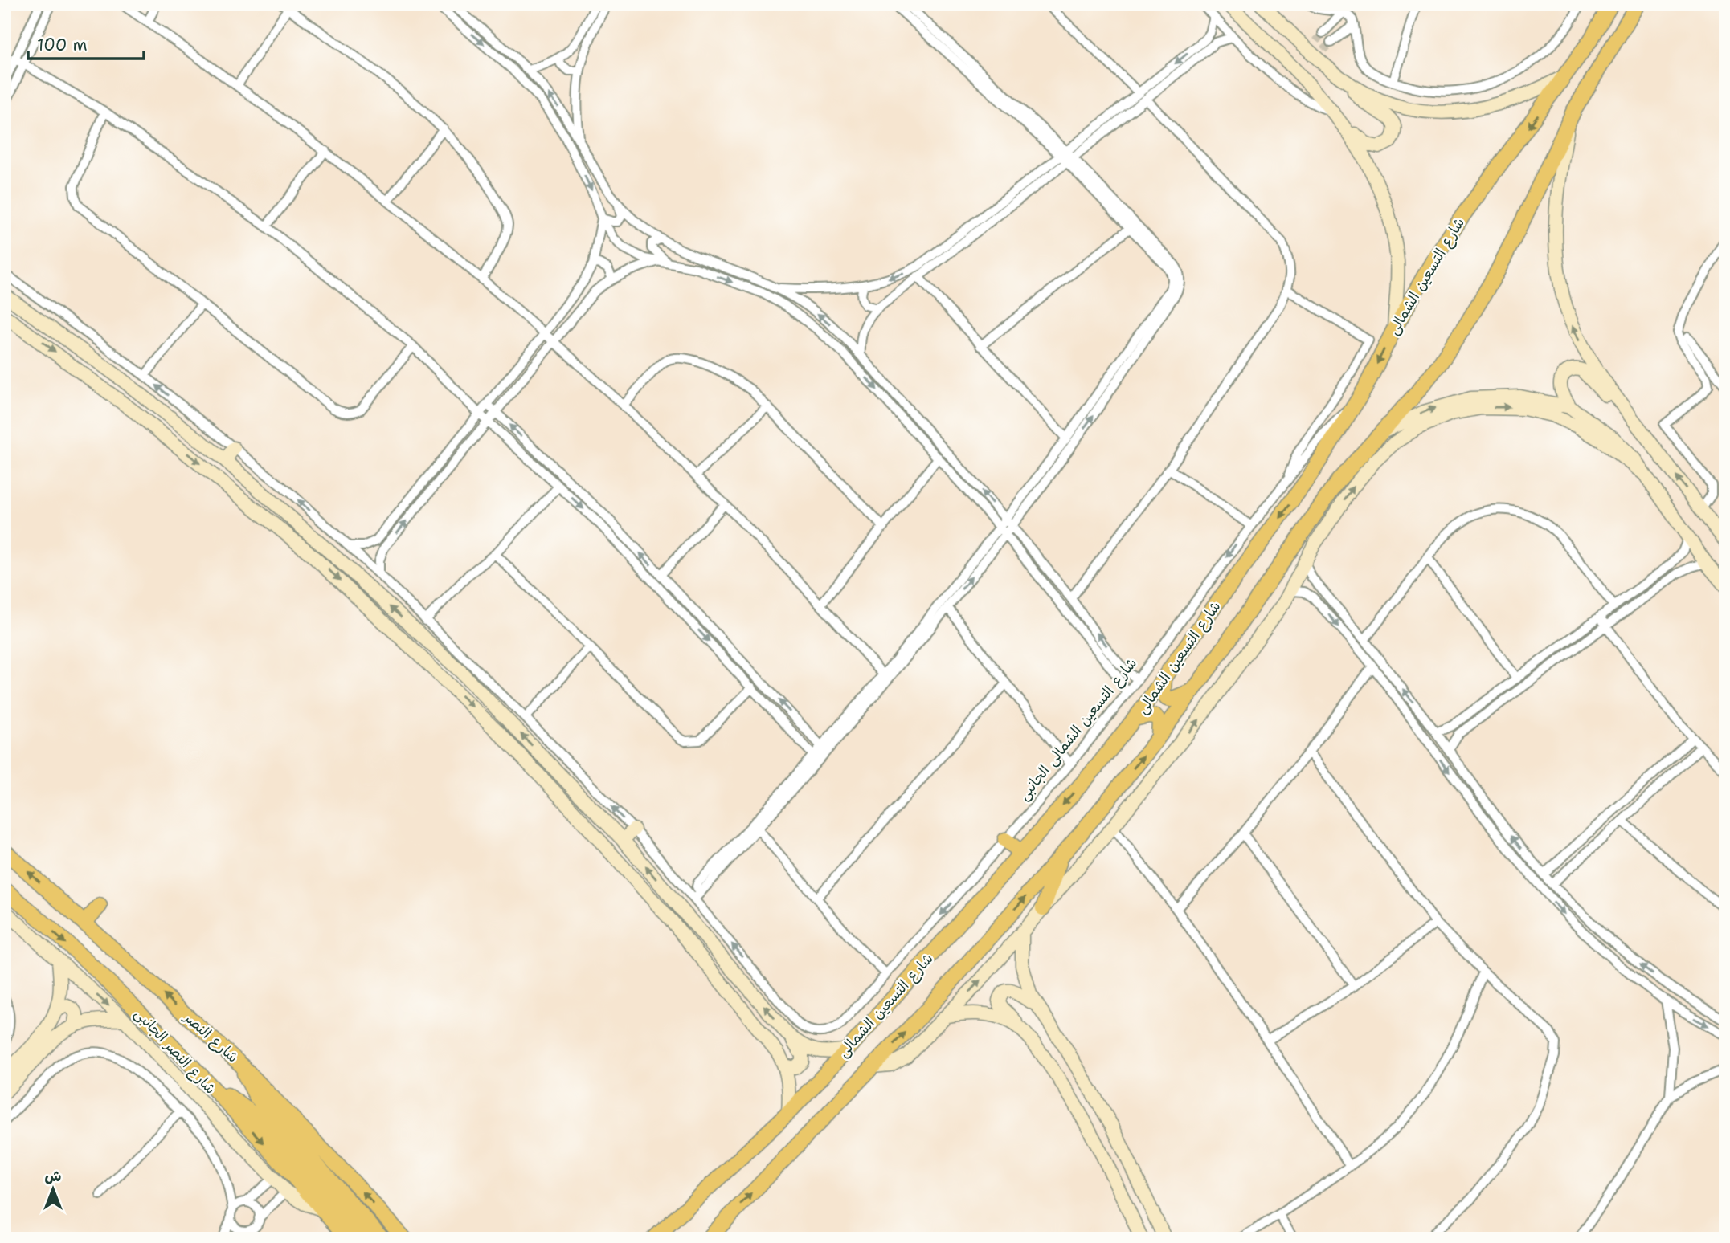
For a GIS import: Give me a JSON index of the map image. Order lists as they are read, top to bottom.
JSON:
{
  "streets": {
    "main road": ["شارع التسعين الشمالى", "شارع النصر"],
    "street": ["شارع التسعين الشمالى الجانبى", "شارع النصر الجانبى"]
  },
  "crossings": [
    ["شارع التسعين الشمالى", "شارع التسعين الشمالى الجانبى"]
  ],
  "scale_bar": "100 m",
  "north": "top"
}
